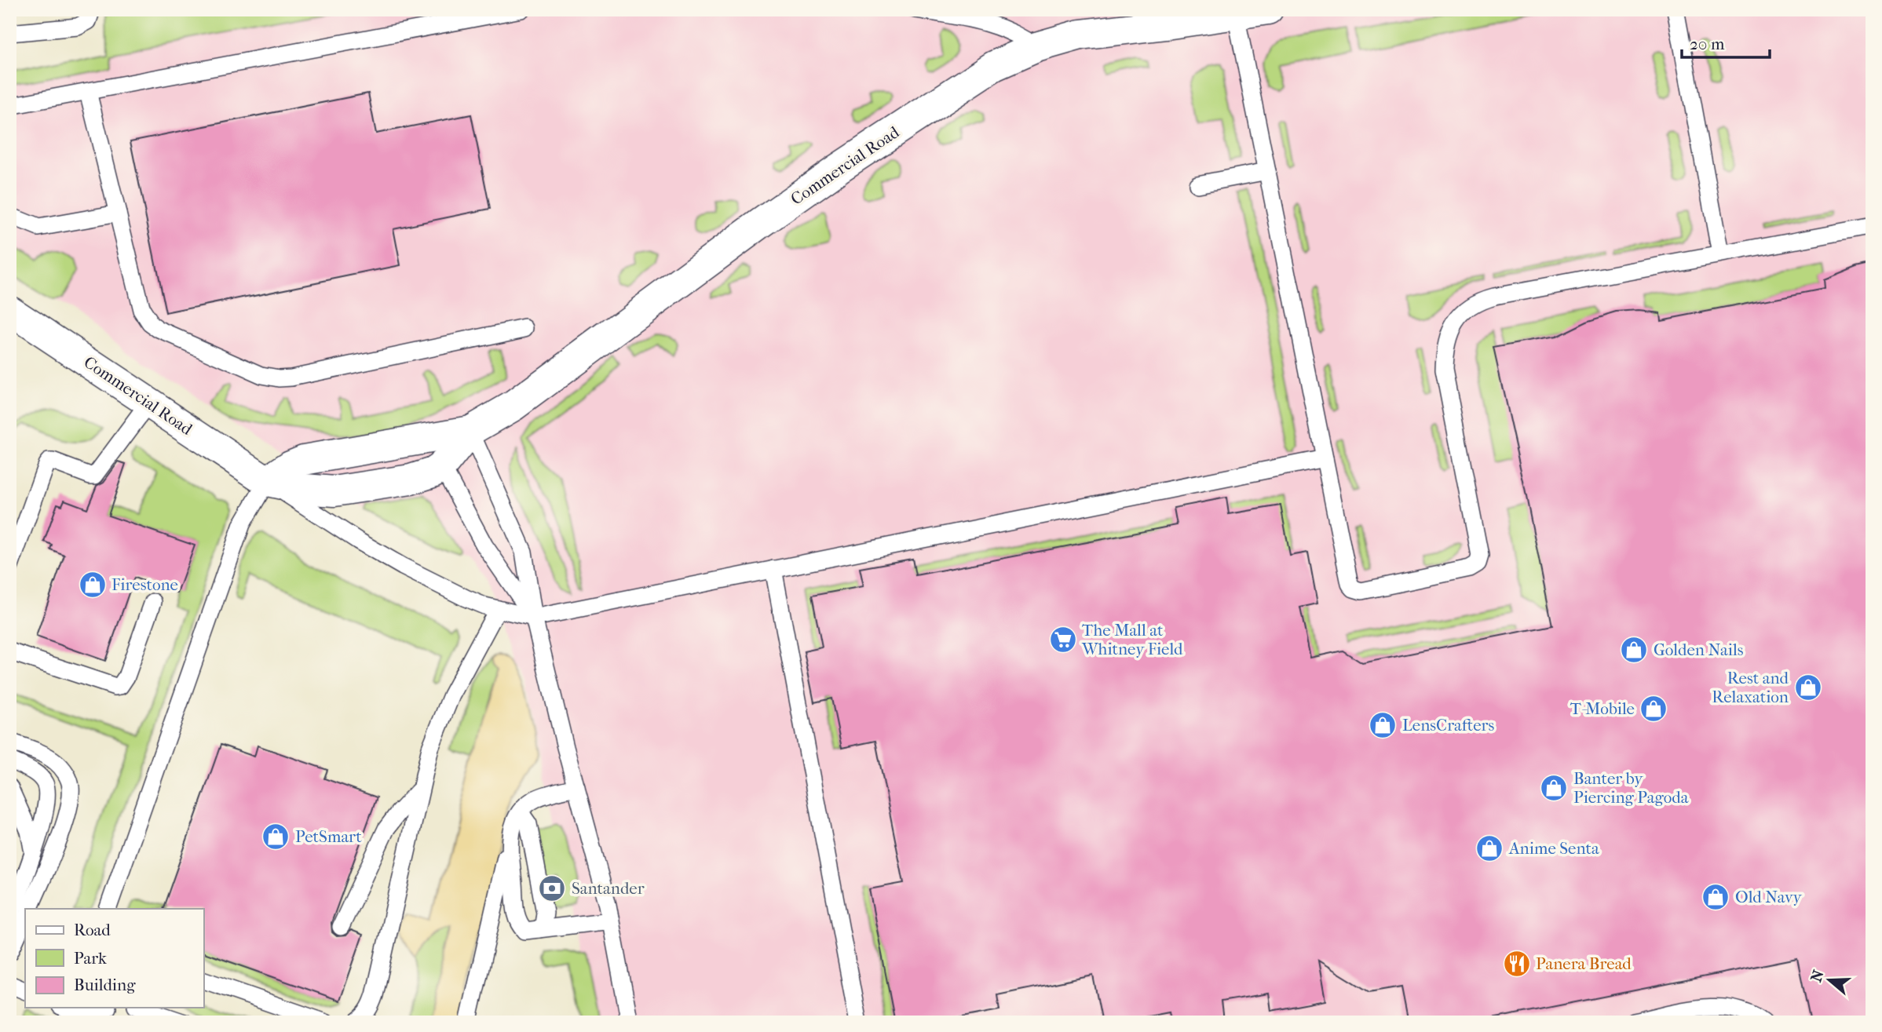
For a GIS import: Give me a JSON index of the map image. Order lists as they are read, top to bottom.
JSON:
{
  "streets": {
    "street": ["Commercial Road"]
  },
  "places": {
    "shop": [
      "Firestone",
      "Golden Nails",
      "Rest and Relaxation",
      "T-Mobile",
      "LensCrafters",
      "Banter by Piercing Pagoda",
      "PetSmart",
      "Anime Senta",
      "Old Navy"
    ],
    "supermarket": ["The Mall at Whitney Field"],
    "bank": ["Santander"],
    "restaurant": ["Panera Bread"]
  },
  "legend": ["Road", "Park", "Building"],
  "scale_bar": "20 m",
  "north": "left"
}
